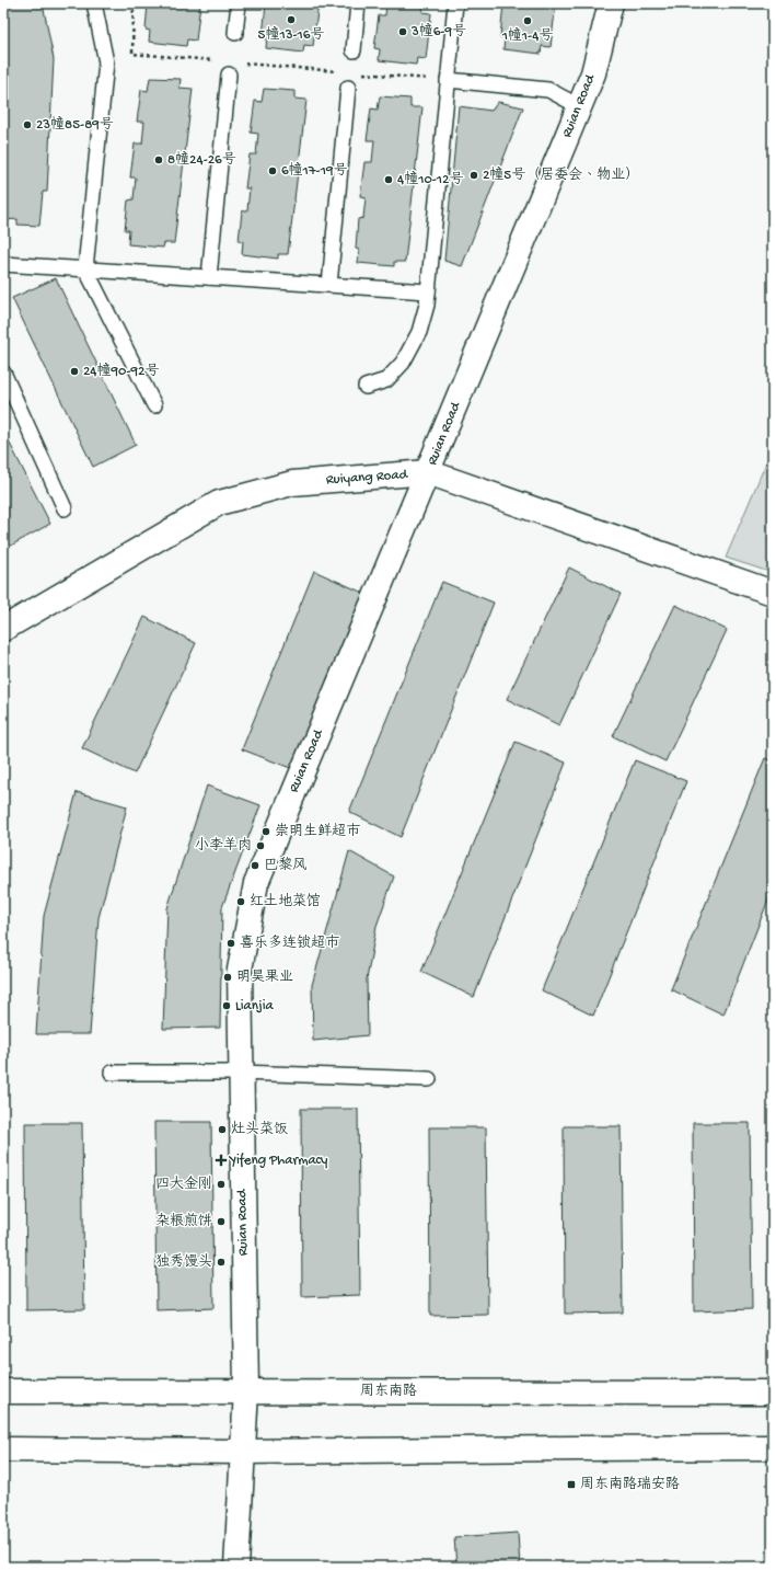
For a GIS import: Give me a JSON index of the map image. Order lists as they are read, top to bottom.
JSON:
{
  "streets": {
    "street": ["Ruian Road", "Ruiyang Road", "周东南路"]
  },
  "crossings": [
    ["Ruian Road", "Ruiyang Road"],
    ["Ruian Road", "周东南路"]
  ],
  "places": {
    "other": [
      "5幢13-16号",
      "1幢1-4号",
      "3幢6-9号",
      "23幢85-89号",
      "8幢24-26号",
      "6幢17-19号",
      "2幢5号（居委会、物业）",
      "4幢10-12号",
      "24幢90-92号",
      "崇明生鲜超市",
      "小李羊肉",
      "巴黎风",
      "红土地菜馆",
      "喜乐多连锁超市",
      "明昊果业",
      "Lianjia",
      "灶头菜饭",
      "四大金刚",
      "杂粮煎饼",
      "独秀馒头"
    ],
    "health": ["Yifeng Pharmacy"],
    "transit": ["周东南路瑞安路"]
  }
}
